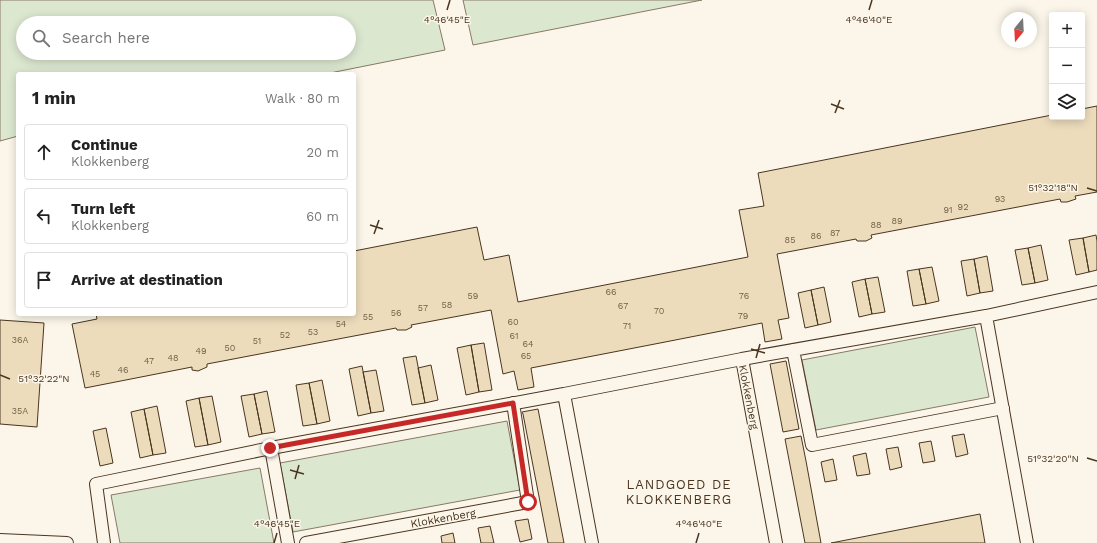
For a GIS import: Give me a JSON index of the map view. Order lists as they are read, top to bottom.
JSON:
{
  "streets": {
    "lane": ["Klokkenberg"]
  },
  "districts": ["LANDGOED DE KLOKKENBERG"],
  "house_numbers": [
    "93",
    "92",
    "91",
    "89",
    "88",
    "87",
    "86",
    "85",
    "66",
    "59",
    "76",
    "58",
    "67",
    "57",
    "70",
    "56",
    "79",
    "55",
    "60",
    "54",
    "71",
    "53",
    "52",
    "61",
    "36A",
    "51",
    "64",
    "50",
    "49",
    "65",
    "48",
    "47",
    "46",
    "45",
    "35A"
  ],
  "north": "bottom",
  "page": {
    "map_buttons": ["+", "−"],
    "search": "Search here",
    "heading": ["1 min", "Walk · 80 m"],
    "list": [
      ["Continue", "Klokkenberg", "20 m"],
      ["Turn left", "Klokkenberg", "60 m"],
      "Arrive at destination"
    ]
  },
  "coordinates": [
    "4°46'45\"E",
    "4°46'40\"E",
    "51°32'18\"N",
    "51°32'22\"N",
    "51°32'20\"N"
  ]
}
